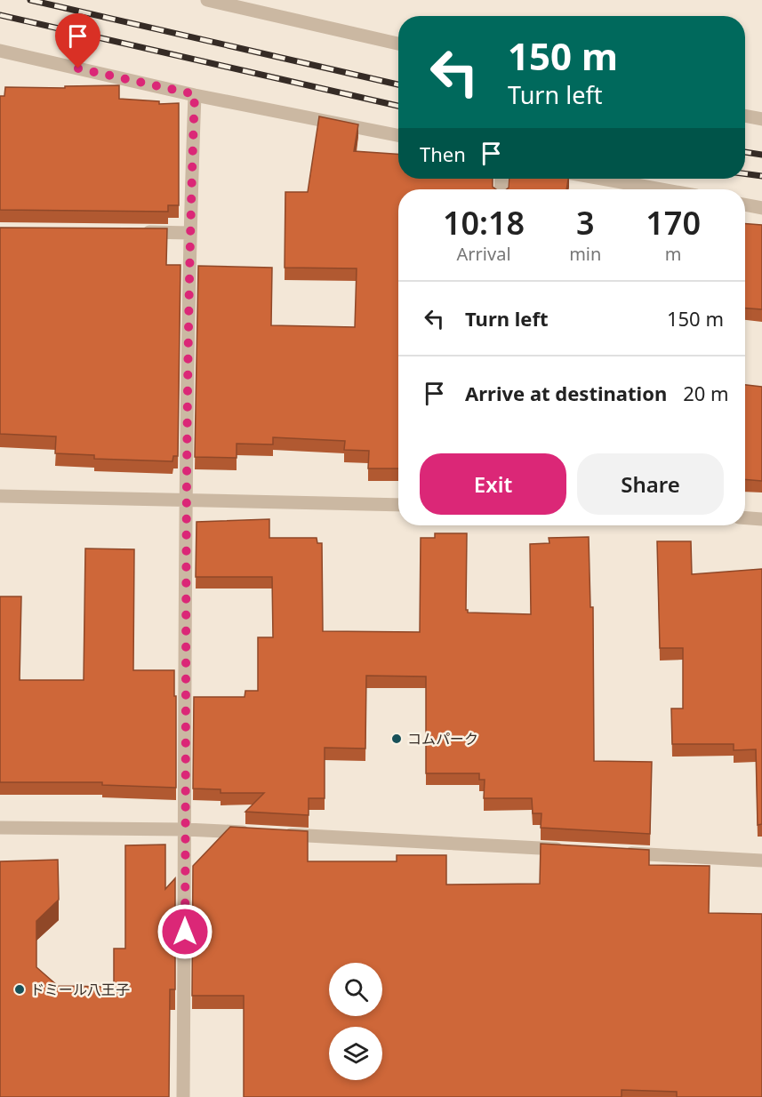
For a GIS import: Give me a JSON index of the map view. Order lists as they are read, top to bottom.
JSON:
{
  "places": ["コムパーク", "ドミール八王子"],
  "page": {
    "turn": ["150 m", "Turn left"],
    "then": "Then",
    "eta": [
      "10:18",
      "Arrival",
      "3",
      "min",
      "170",
      "m"
    ],
    "list": [
      {
        "name": "Turn left",
        "value": "150 m"
      },
      {
        "name": "Arrive at destination",
        "value": "20 m"
      }
    ],
    "buttons": ["Exit", "Share"]
  }
}
